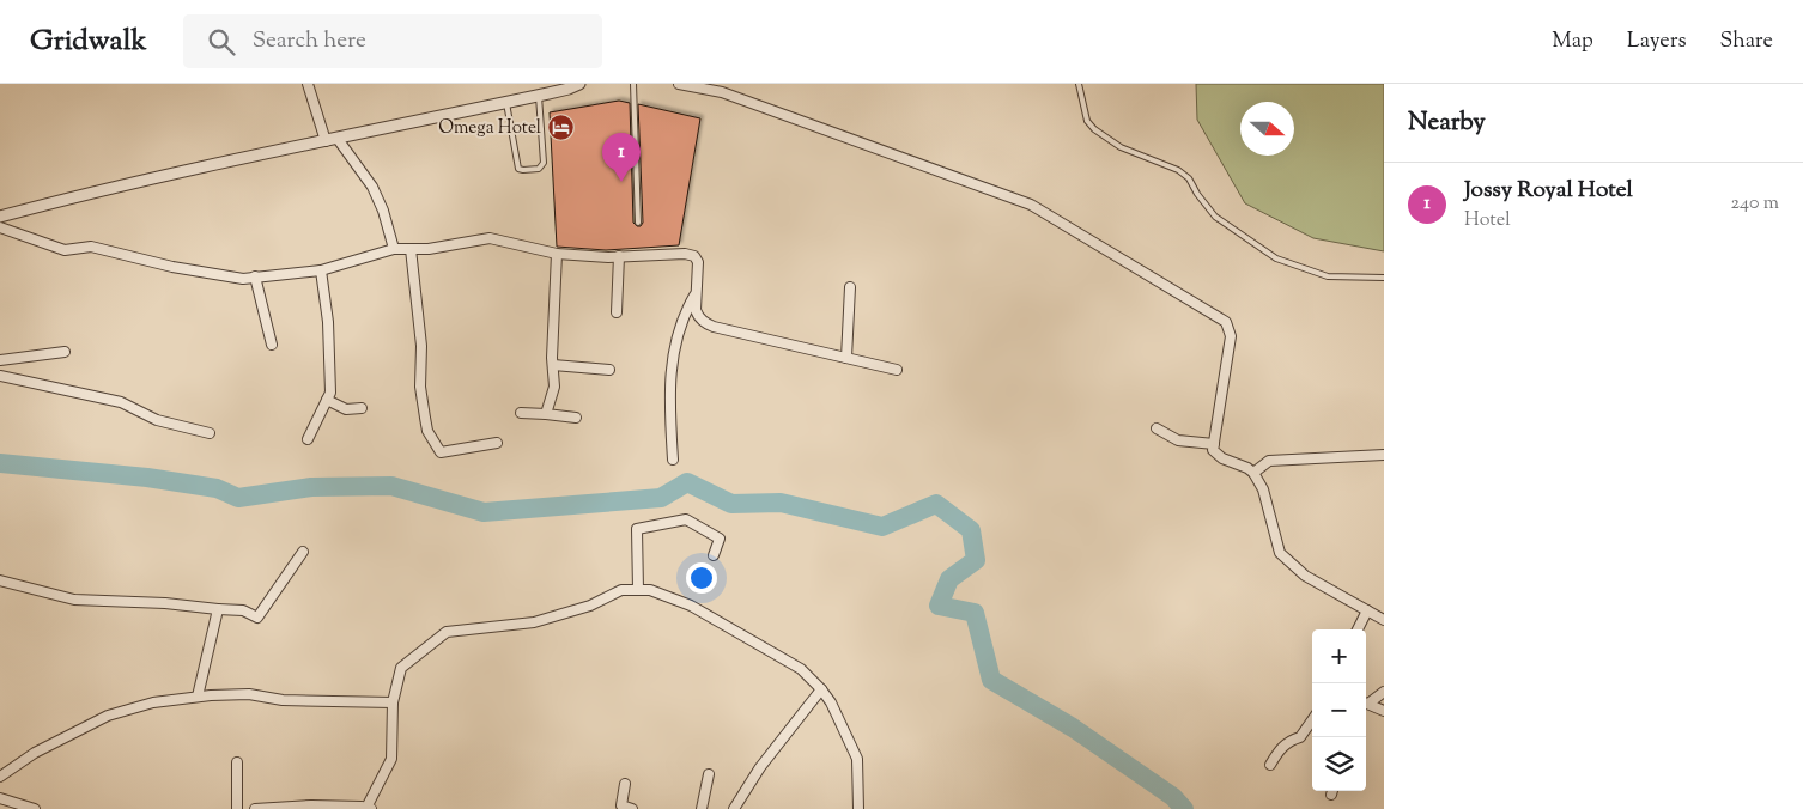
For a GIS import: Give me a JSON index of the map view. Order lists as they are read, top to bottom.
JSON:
{
  "places": {
    "hotel": ["Omega Hotel"]
  },
  "north": "right",
  "page": {
    "header": "Gridwalk",
    "search": "Search here",
    "nav": ["Map", "Layers", "Share"],
    "heading": "Nearby",
    "pins": "1",
    "list": [
      {
        "mark": "1",
        "name": "Jossy Royal Hotel",
        "note": "Hotel",
        "value": "240 m"
      }
    ],
    "map_buttons": ["+", "−"]
  }
}
